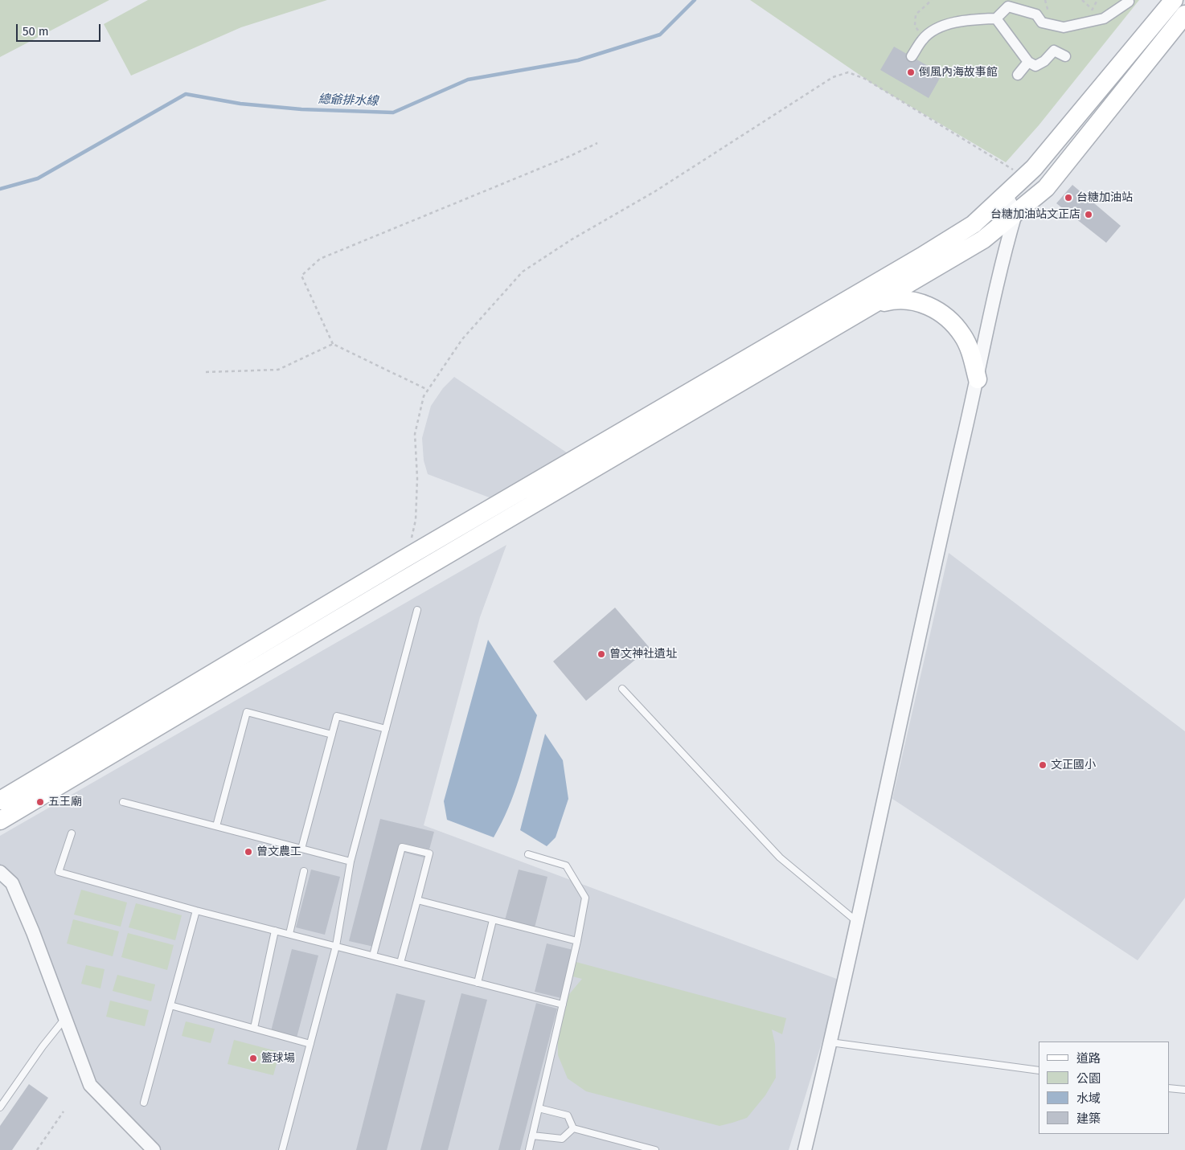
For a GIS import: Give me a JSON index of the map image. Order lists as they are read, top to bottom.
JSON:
{
  "water": ["總爺排水線"],
  "places": [
    "倒風內海故事館",
    "台糖加油站",
    "台糖加油站文正店",
    "曾文神社遺址",
    "文正國小",
    "五王廟",
    "曾文農工",
    "籃球場"
  ],
  "legend": [
    "道路",
    "公園",
    "水域",
    "建築"
  ],
  "scale_bar": "50 m"
}
